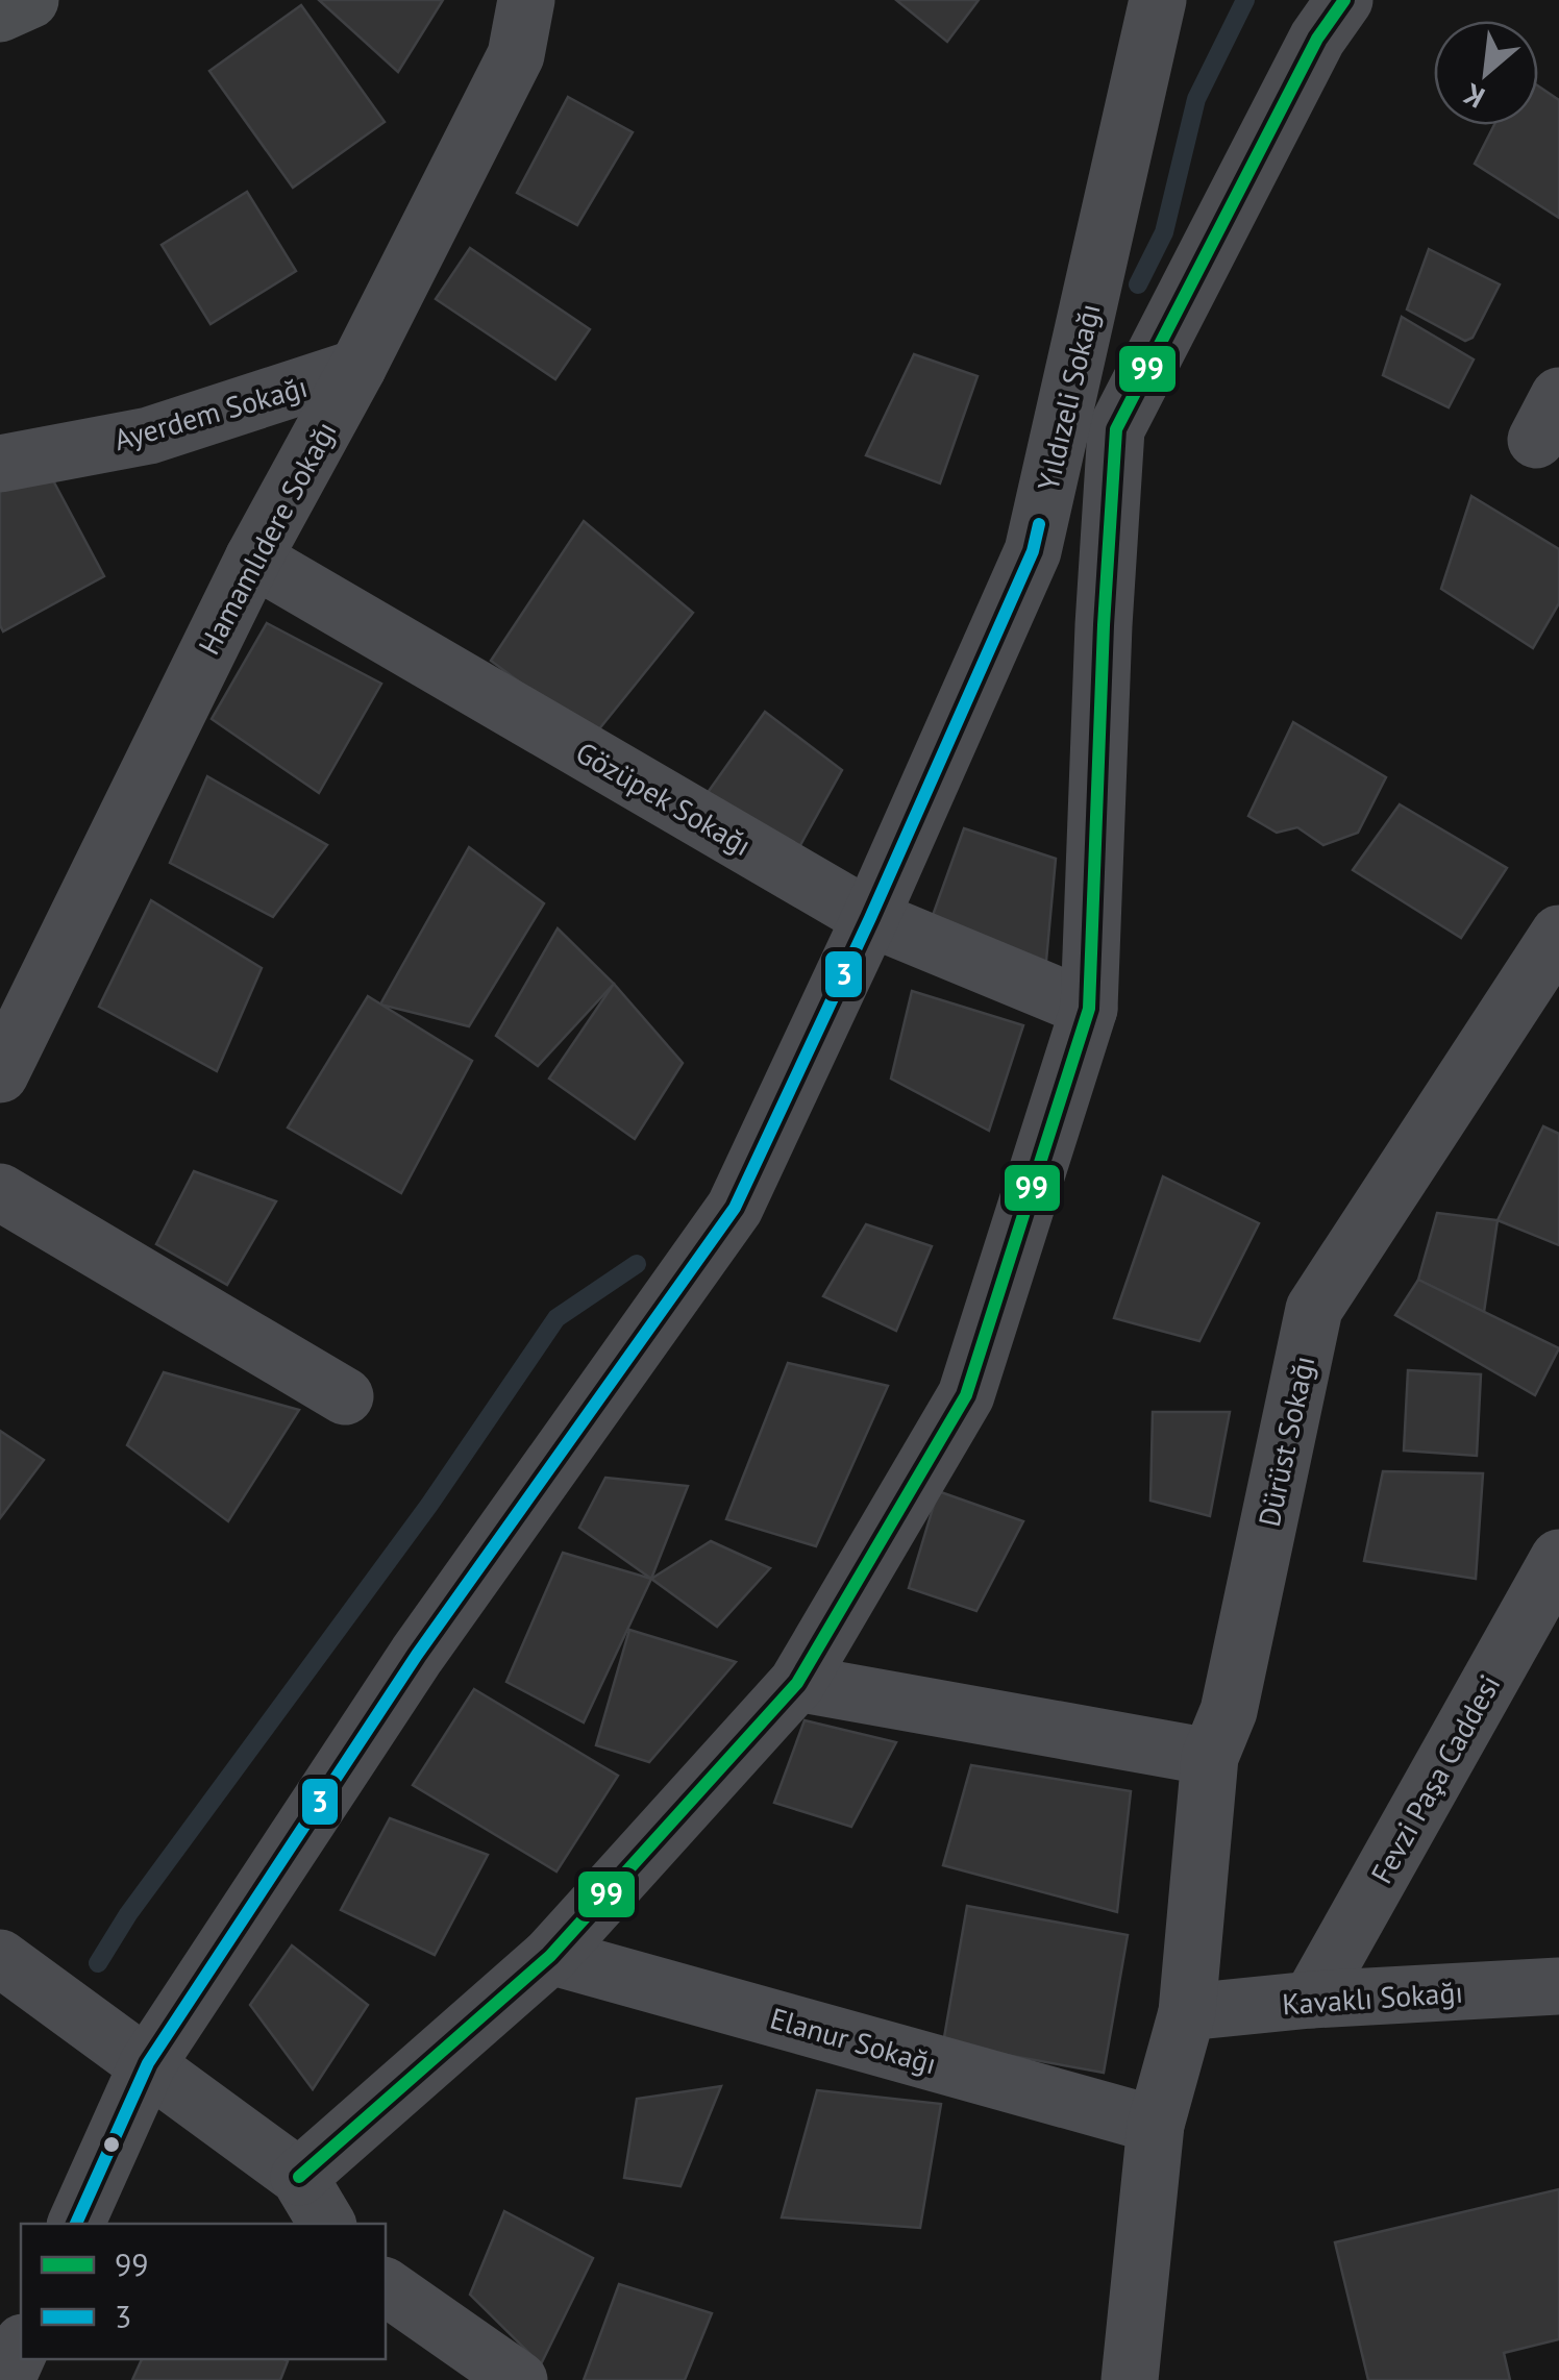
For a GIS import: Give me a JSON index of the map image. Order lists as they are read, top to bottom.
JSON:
{
  "streets": {
    "street": [
      "Yıldızeli Sokağı",
      "Ayerdem Sokağı",
      "Hamamlıdere Sokağı",
      "Gözüpek Sokağı",
      "Dürüst Sokağı",
      "Fevzi Paşa Caddesi",
      "Kavaklı Sokağı",
      "Elanur Sokağı"
    ]
  },
  "crossings": [
    ["Yıldızeli Sokağı", "Gözüpek Sokağı"],
    ["Ayerdem Sokağı", "Hamamlıdere Sokağı"],
    ["Hamamlıdere Sokağı", "Gözüpek Sokağı"],
    ["Dürüst Sokağı", "Kavaklı Sokağı"],
    ["Dürüst Sokağı", "Elanur Sokağı"],
    ["Fevzi Paşa Caddesi", "Kavaklı Sokağı"]
  ],
  "lines": ["transit line 99", "transit line 3"],
  "legend": ["99", "3"],
  "north": "bottom left"
}
